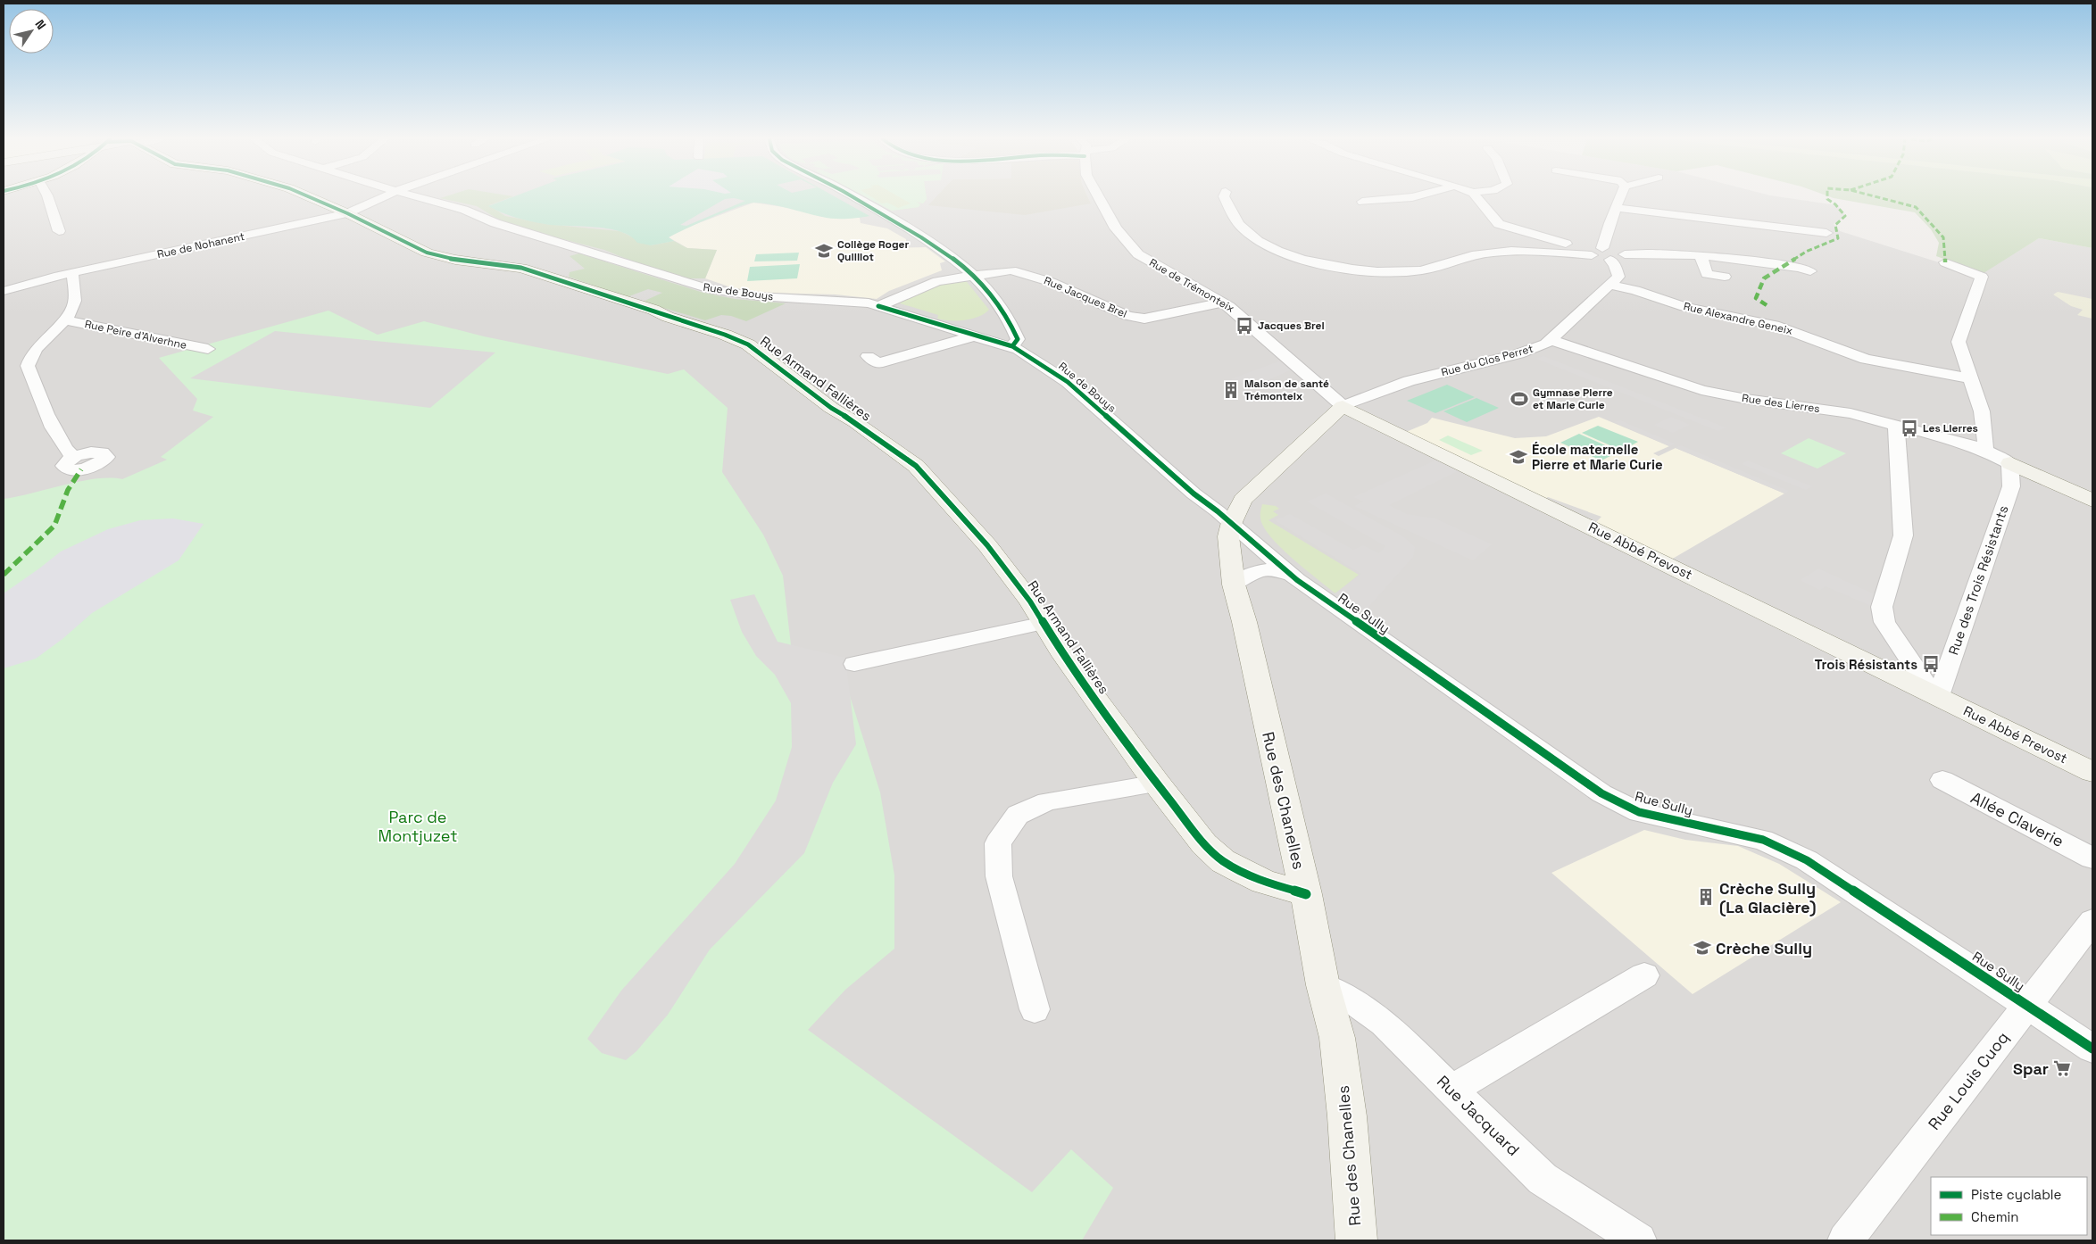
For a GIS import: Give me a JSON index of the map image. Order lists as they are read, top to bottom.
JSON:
{
  "streets": {
    "street": [
      "Rue de Nohanent",
      "Rue de Trémonteix",
      "Rue de Bouys",
      "Rue Jacques Brel",
      "Rue Alexandre Geneix",
      "Rue Peire d'Alverhne",
      "Rue du Clos Perret",
      "Rue Armand Fallières",
      "Rue des Lierres",
      "Rue Abbé Prevost",
      "Rue des Trois Résistants",
      "Rue Sully",
      "Rue des Chanelles",
      "Allée Claverie",
      "Rue Louis Cuoq",
      "Rue Jacquard"
    ]
  },
  "crossings": [
    ["Rue de Nohanent", "Rue Armand Fallières"],
    ["Rue de Trémonteix", "Rue Jacques Brel"],
    ["Rue de Trémonteix", "Rue du Clos Perret"],
    ["Rue de Trémonteix", "Rue Abbé Prevost"],
    ["Rue de Trémonteix", "Rue des Chanelles"],
    ["Rue de Bouys", "Rue Jacques Brel"],
    ["Rue de Bouys", "Rue Sully"],
    ["Rue de Bouys", "Rue des Chanelles"],
    ["Rue Alexandre Geneix", "Rue du Clos Perret"],
    ["Rue du Clos Perret", "Rue des Lierres"],
    ["Rue du Clos Perret", "Rue Abbé Prevost"],
    ["Rue du Clos Perret", "Rue des Chanelles"],
    ["Rue Armand Fallières", "Rue des Chanelles"],
    ["Rue des Lierres", "Rue Abbé Prevost"],
    ["Rue des Lierres", "Rue des Trois Résistants"],
    ["Rue Abbé Prevost", "Rue des Trois Résistants"],
    ["Rue Abbé Prevost", "Rue des Chanelles"],
    ["Rue Sully", "Rue des Chanelles"],
    ["Rue Sully", "Rue Louis Cuoq"],
    ["Rue des Chanelles", "Rue Jacquard"]
  ],
  "parks": ["Parc de Montjuzet"],
  "places": {
    "school or university": ["Collège Roger Quilliot", "École maternelle Pierre et Marie Curie", "Crèche Sully"],
    "bus stop": ["Jacques Brel", "Les Lierres", "Trois Résistants"],
    "building": ["Maison de santé Trémonteix", "Crèche Sully (La Glacière)"],
    "sports": ["Gymnase Pierre et Marie Curie"],
    "supermarket": ["Spar"]
  },
  "legend": ["Piste cyclable", "Chemin"],
  "north": "top right"
}
